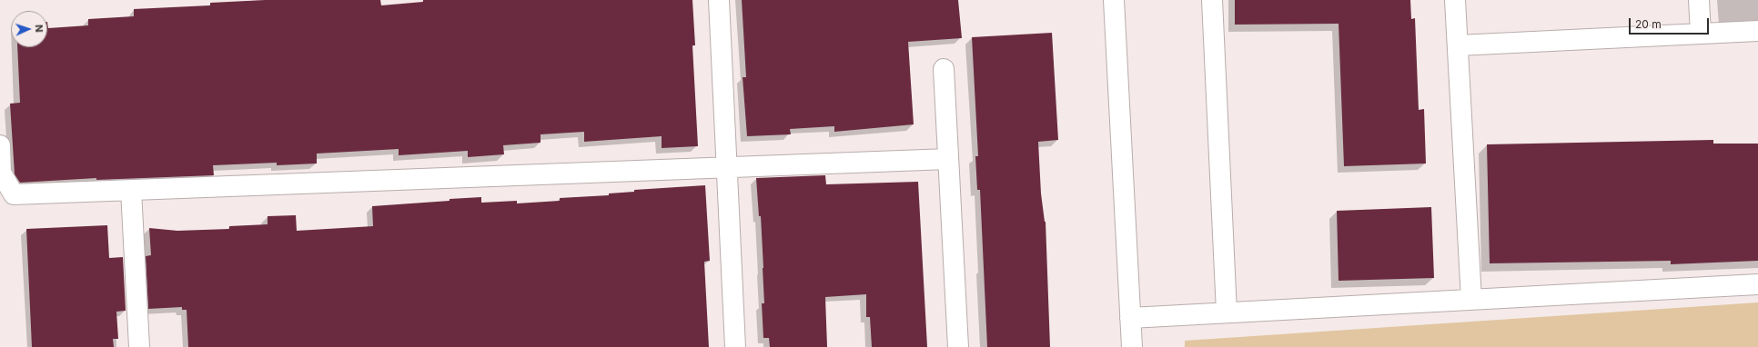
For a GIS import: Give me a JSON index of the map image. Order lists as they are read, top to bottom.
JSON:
{
  "scale_bar": "20 m",
  "north": "right"
}
